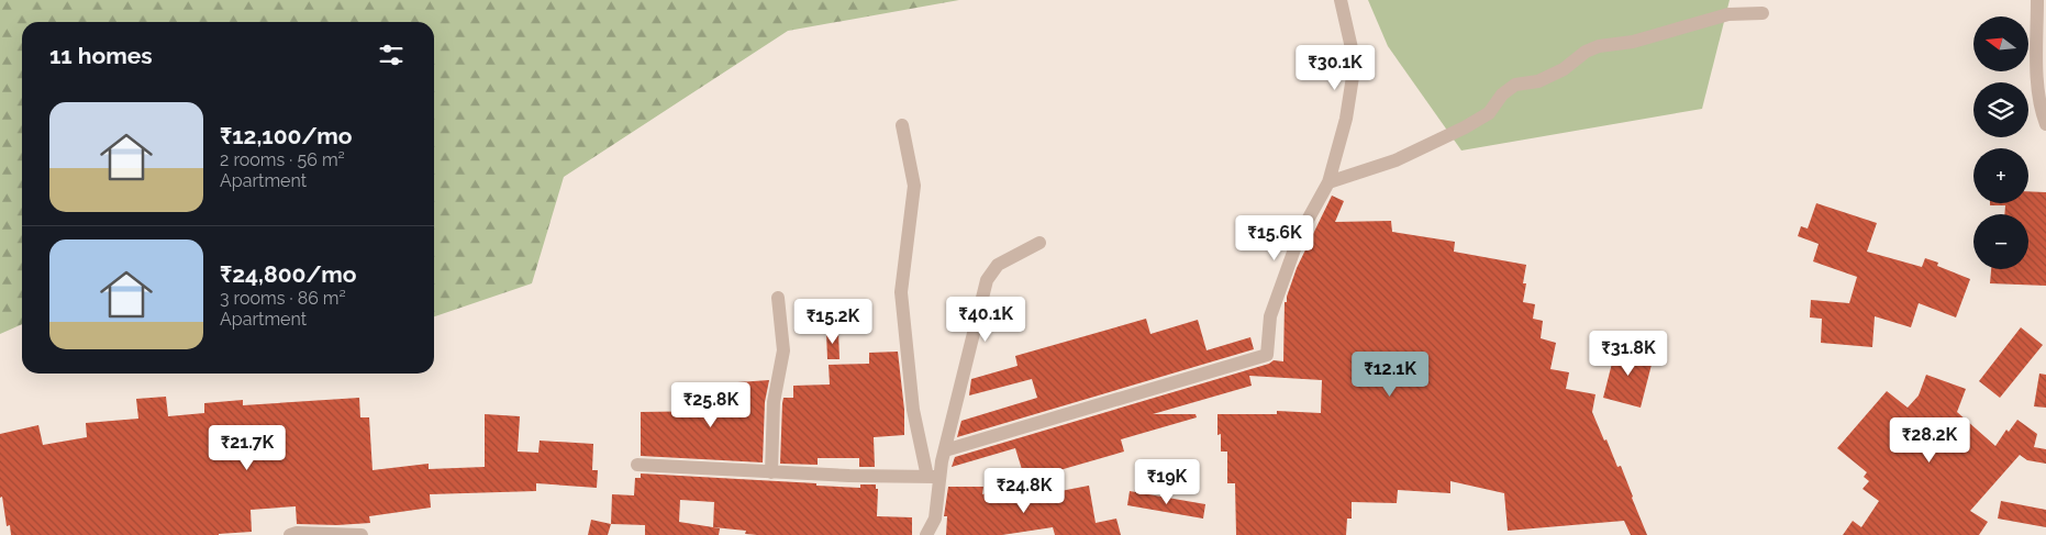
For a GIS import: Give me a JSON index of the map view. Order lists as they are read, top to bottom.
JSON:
{
  "north": "left",
  "page": {
    "map_buttons": ["+", "−"],
    "heading": "11 homes",
    "price": [
      "₹30.1K",
      "₹15.6K",
      "₹40.1K",
      "₹15.2K",
      "₹31.8K",
      "₹12.1K",
      "₹25.8K",
      "₹28.2K",
      "₹21.7K",
      "₹19K",
      "₹24.8K"
    ],
    "list": [
      {
        "name": "₹12,100/mo",
        "note": "2 rooms · 56 m² · Apartment"
      },
      {
        "name": "₹24,800/mo",
        "note": "3 rooms · 86 m² · Apartment"
      }
    ]
  }
}
